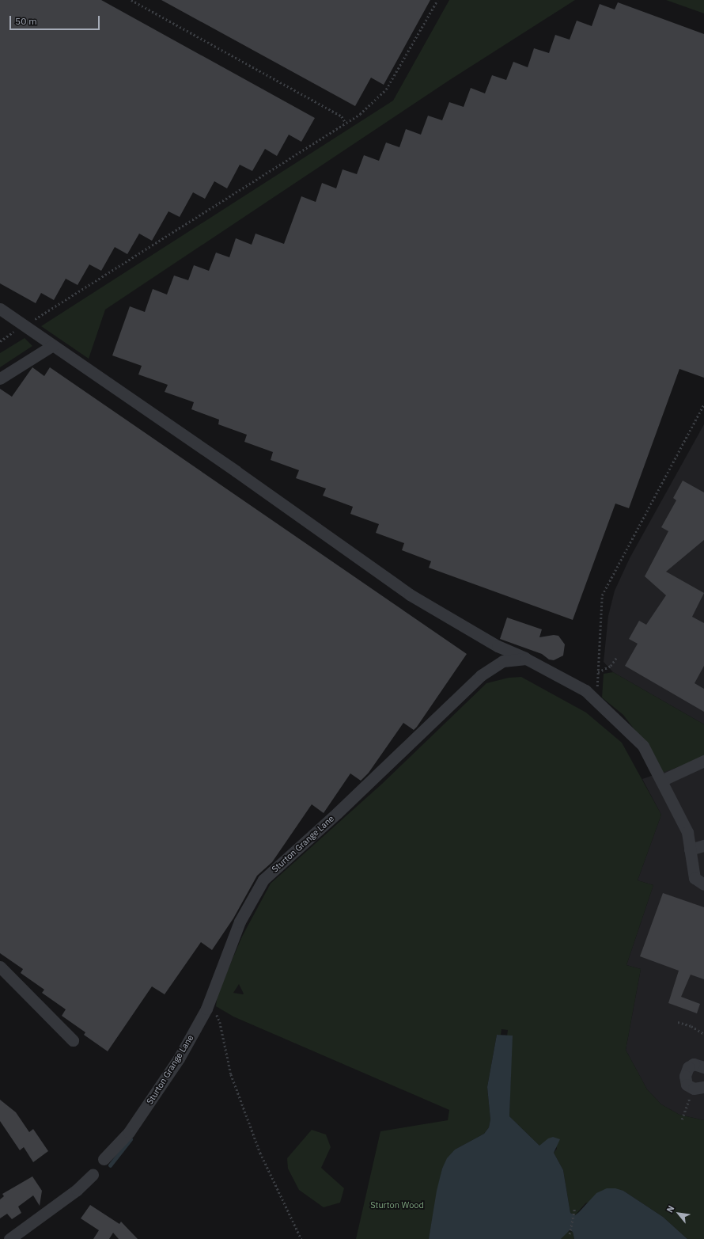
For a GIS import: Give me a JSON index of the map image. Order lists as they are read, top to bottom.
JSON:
{
  "streets": {
    "street": ["Sturton Grange Lane"]
  },
  "parks": ["Sturton Wood"],
  "scale_bar": "50 m",
  "north": "top left"
}
